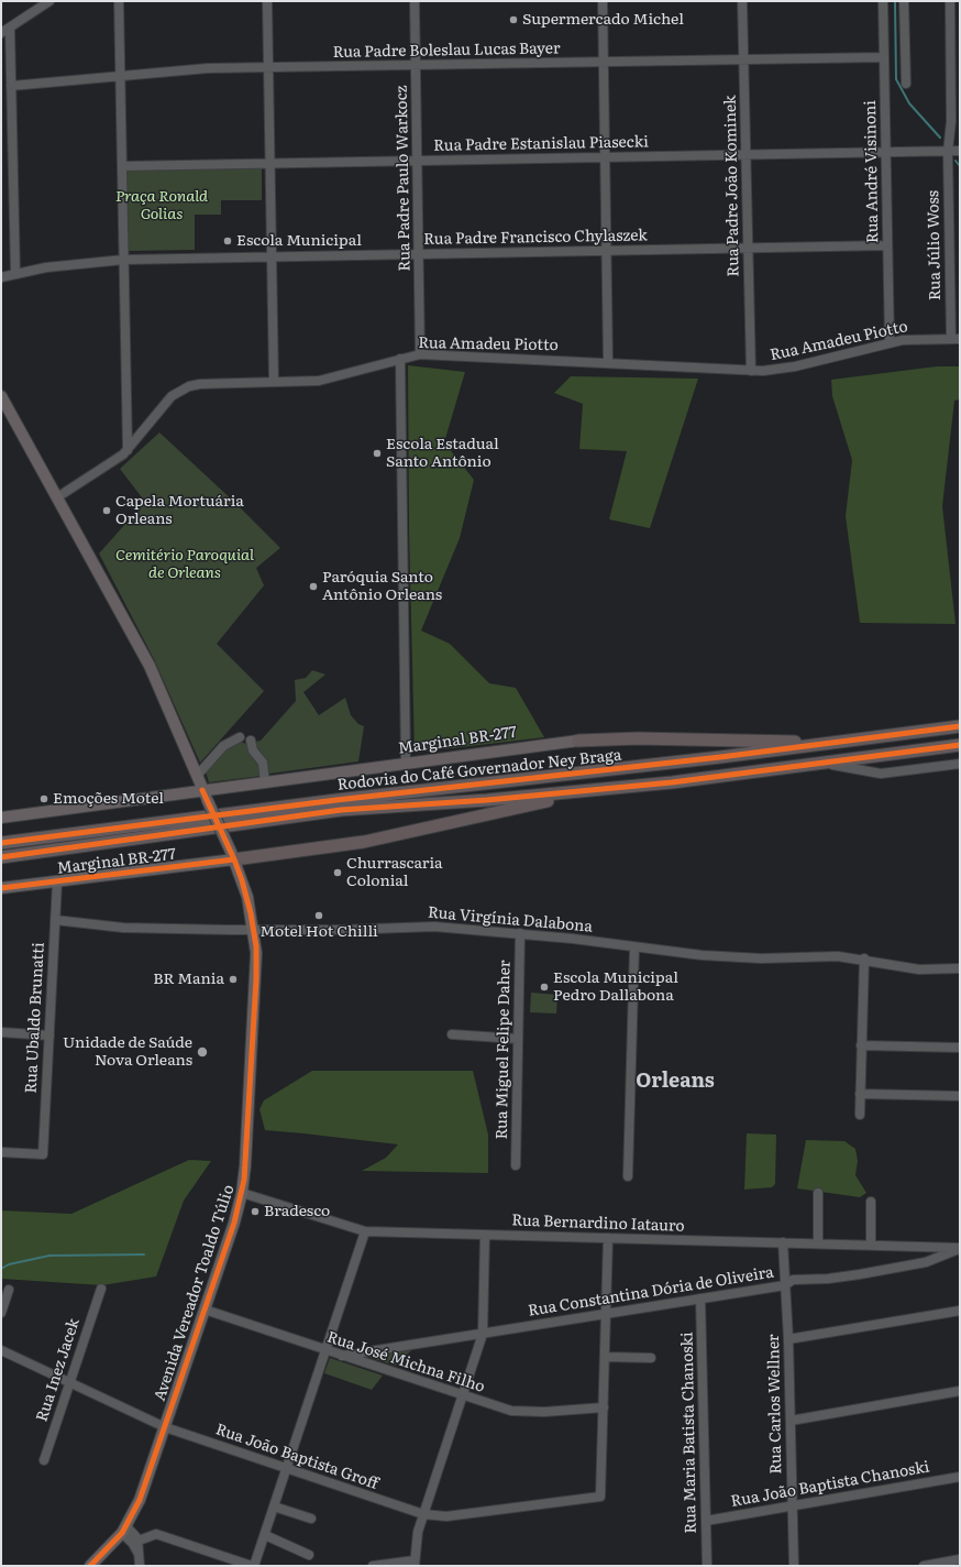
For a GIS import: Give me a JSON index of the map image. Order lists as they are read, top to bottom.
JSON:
{
  "streets": {
    "highway": ["Rodovia do Café Governador Ney Braga"],
    "main road": ["Marginal BR-277", "Avenida Vereador Toaldo Túlio"],
    "street": [
      "Rua Padre Boleslau Lucas Bayer",
      "Rua Padre Estanislau Piasecki",
      "Rua André Visinoni",
      "Rua Padre Paulo Warkocz",
      "Rua Padre João Kominek",
      "Rua Padre Francisco Chylaszek",
      "Rua Júlio Woss",
      "Rua Amadeu Piotto",
      "Rua Virgínia Dalabona",
      "Rua Ubaldo Brunatti",
      "Rua Miguel Felipe Daher",
      "Rua Bernardino Iatauro",
      "Rua Constantina Dória de Oliveira",
      "Rua José Michna Filho",
      "Rua Inez Jacek",
      "Rua Carlos Wellner",
      "Rua Maria Batista Chanoski",
      "Rua João Baptista Groff",
      "Rua João Baptista Chanoski"
    ]
  },
  "crossings": [
    ["Rua Padre Boleslau Lucas Bayer", "Rua André Visinoni"],
    ["Rua Padre Boleslau Lucas Bayer", "Rua Padre Paulo Warkocz"],
    ["Rua Padre Boleslau Lucas Bayer", "Rua Padre João Kominek"],
    ["Rua Padre Estanislau Piasecki", "Rua André Visinoni"],
    ["Rua Padre Estanislau Piasecki", "Rua Padre Paulo Warkocz"],
    ["Rua Padre Estanislau Piasecki", "Rua Padre João Kominek"],
    ["Rua Padre Estanislau Piasecki", "Rua Júlio Woss"],
    ["Rua André Visinoni", "Rua Padre Francisco Chylaszek"],
    ["Rua André Visinoni", "Rua Amadeu Piotto"],
    ["Rua Padre Paulo Warkocz", "Rua Padre Francisco Chylaszek"],
    ["Rua Padre Paulo Warkocz", "Rua Amadeu Piotto"],
    ["Rua Padre João Kominek", "Rua Padre Francisco Chylaszek"],
    ["Rua Padre João Kominek", "Rua Amadeu Piotto"],
    ["Rua Júlio Woss", "Rua Amadeu Piotto"],
    ["Rua Amadeu Piotto", "Avenida Vereador Toaldo Túlio"],
    ["Marginal BR-277", "Rua Ubaldo Brunatti"],
    ["Marginal BR-277", "Avenida Vereador Toaldo Túlio"],
    ["Rua Virgínia Dalabona", "Rua Ubaldo Brunatti"],
    ["Rua Virgínia Dalabona", "Rua Miguel Felipe Daher"],
    ["Rua Virgínia Dalabona", "Avenida Vereador Toaldo Túlio"],
    ["Rua Bernardino Iatauro", "Rua Constantina Dória de Oliveira"],
    ["Rua Bernardino Iatauro", "Avenida Vereador Toaldo Túlio"],
    ["Rua Bernardino Iatauro", "Rua Carlos Wellner"],
    ["Rua Constantina Dória de Oliveira", "Rua José Michna Filho"],
    ["Rua Constantina Dória de Oliveira", "Rua Carlos Wellner"],
    ["Rua Constantina Dória de Oliveira", "Rua Maria Batista Chanoski"],
    ["Avenida Vereador Toaldo Túlio", "Rua José Michna Filho"],
    ["Avenida Vereador Toaldo Túlio", "Rua João Baptista Groff"],
    ["Rua José Michna Filho", "Rua João Baptista Groff"],
    ["Rua Inez Jacek", "Rua João Baptista Groff"],
    ["Rua Carlos Wellner", "Rua João Baptista Chanoski"],
    ["Rua Maria Batista Chanoski", "Rua João Baptista Chanoski"]
  ],
  "districts": ["Orleans"],
  "parks": ["Praça Ronald Golias", "Cemitério Paroquial de Orleans"],
  "places": [
    "Supermercado Michel",
    "Escola Municipal",
    "Escola Estadual Santo Antônio",
    "Capela Mortuária Orleans",
    "Paróquia Santo Antônio Orleans",
    "Emoções Motel",
    "Churrascaria Colonial",
    "Motel Hot Chilli",
    "BR Mania",
    "Escola Municipal Pedro Dallabona",
    "Unidade de Saúde Nova Orleans",
    "Bradesco"
  ]
}
